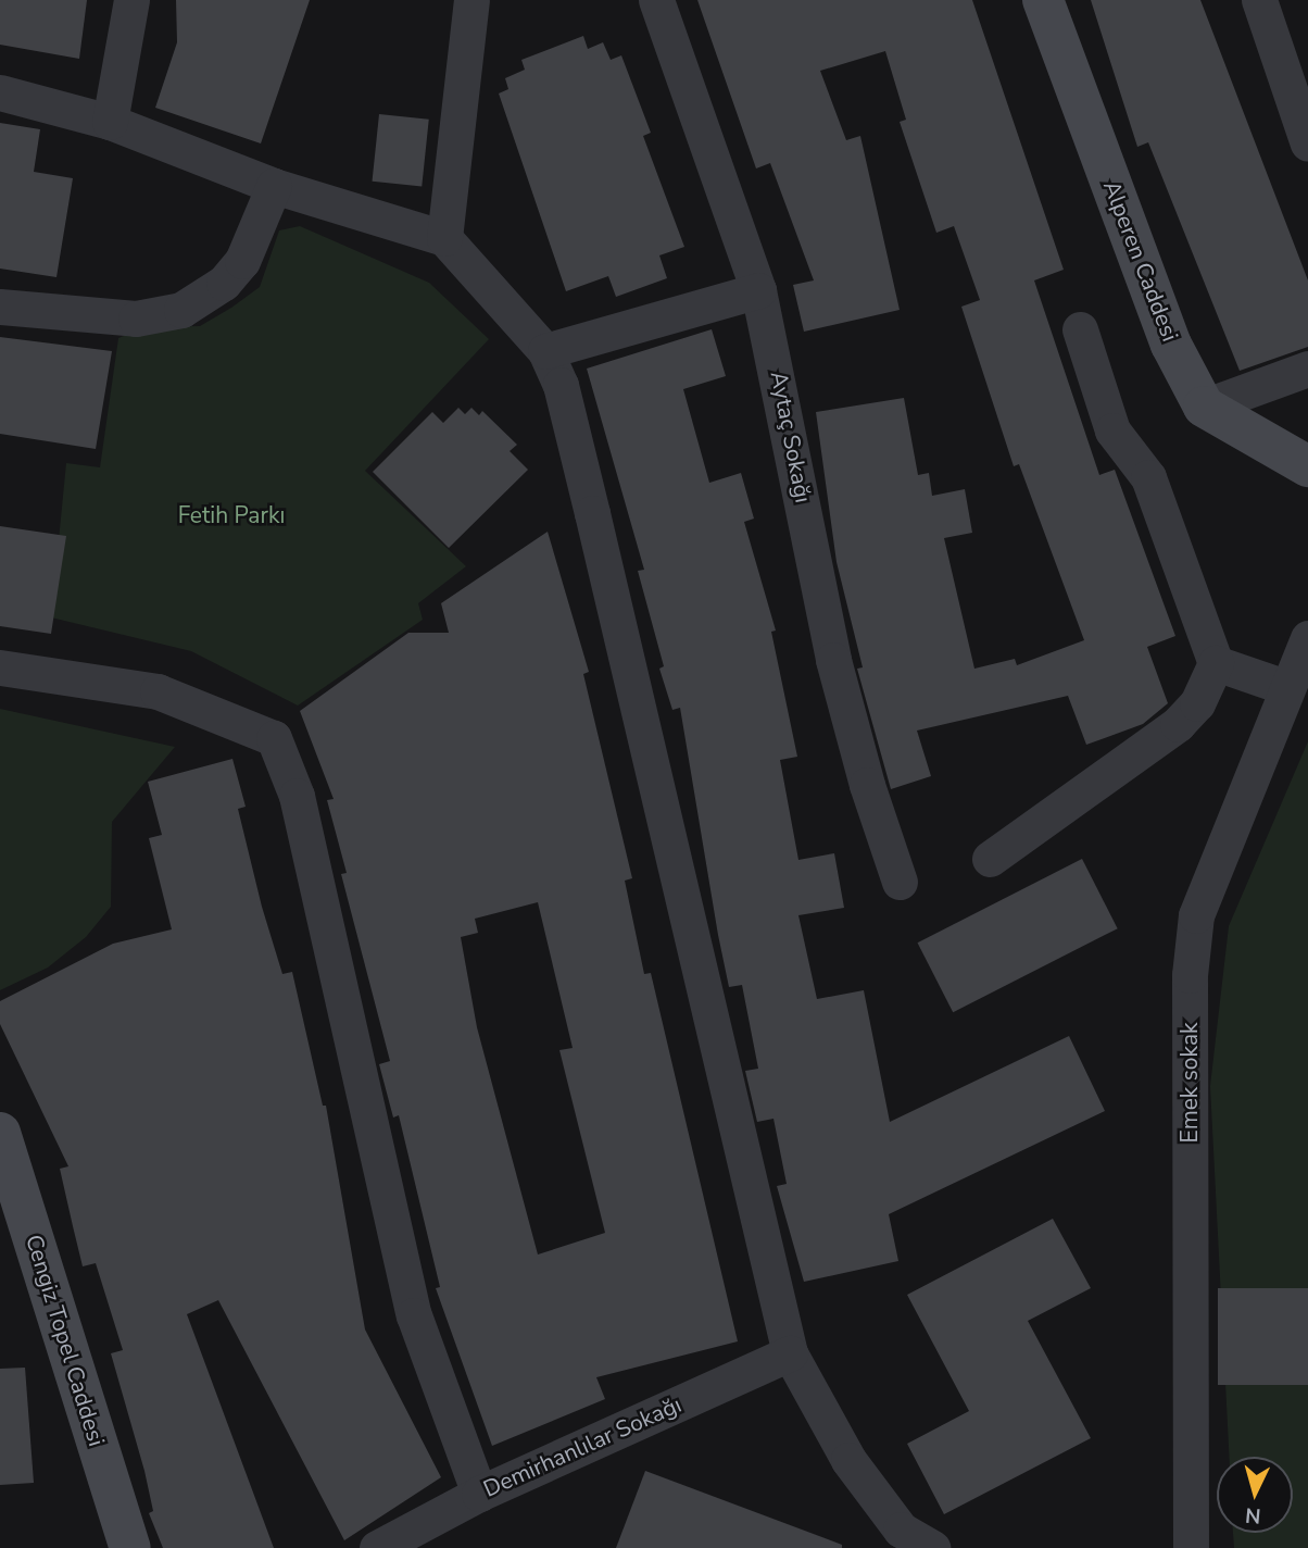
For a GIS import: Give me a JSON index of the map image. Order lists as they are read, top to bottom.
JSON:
{
  "streets": {
    "street": [
      "Alperen Caddesi",
      "Aytaç Sokağı",
      "Emek sokak",
      "Cengiz Topel Caddesi",
      "Demirhanlılar Sokağı"
    ]
  },
  "parks": ["Fetih Parkı"],
  "north": "bottom"
}
